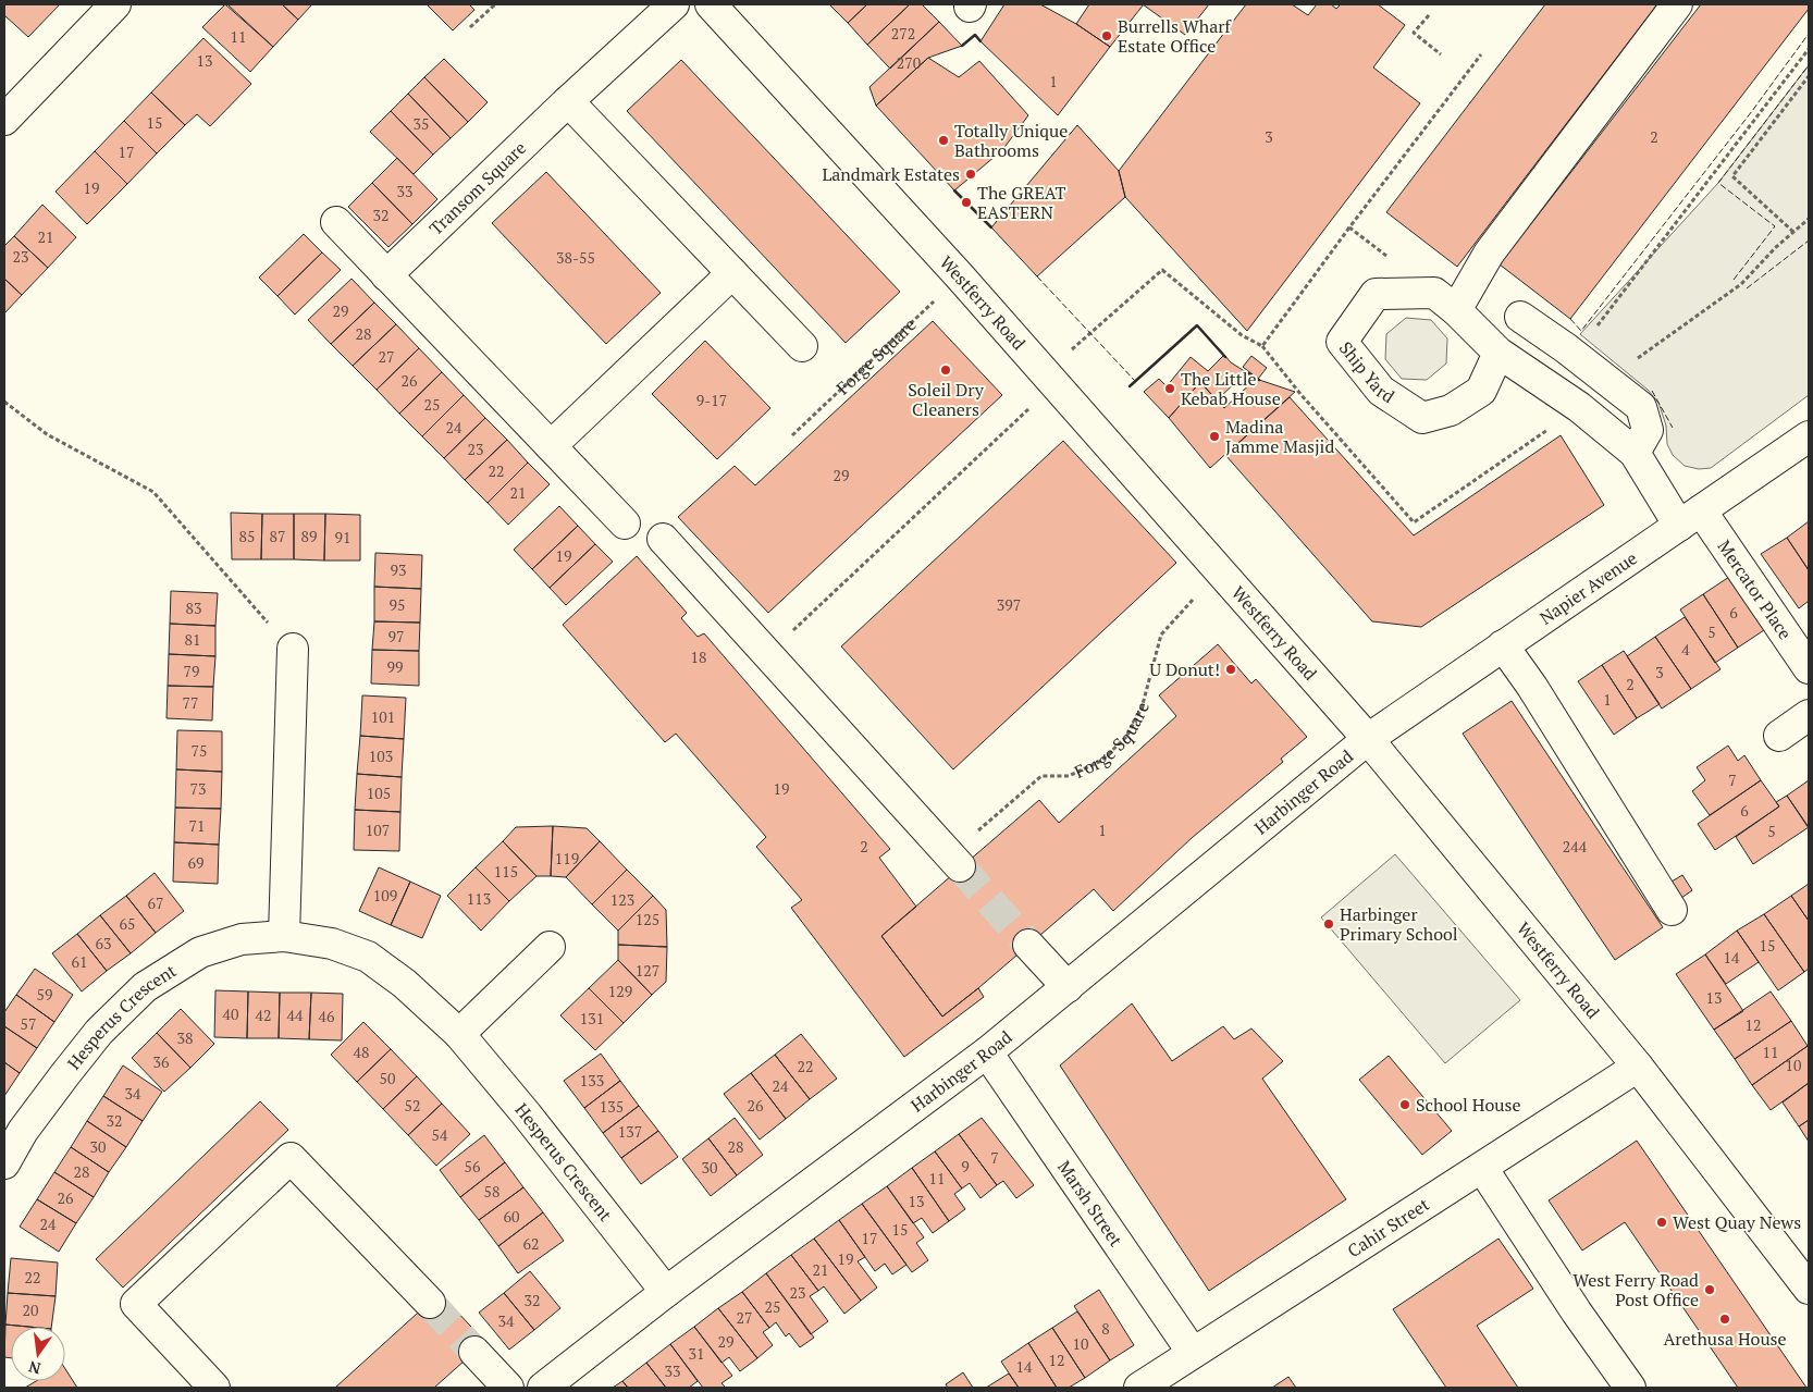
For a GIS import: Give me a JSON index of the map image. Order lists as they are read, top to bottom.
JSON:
{
  "streets": {
    "street": [
      "Transom Square",
      "Westferry Road",
      "Ship Yard",
      "Napier Avenue",
      "Mercator Place",
      "Harbinger Road",
      "Hesperus Crescent",
      "Marsh Street",
      "Cahir Street"
    ],
    "path": ["Forge Square"]
  },
  "crossings": [
    ["Westferry Road", "Forge Square"],
    ["Westferry Road", "Napier Avenue"],
    ["Westferry Road", "Harbinger Road"],
    ["Westferry Road", "Cahir Street"],
    ["Napier Avenue", "Mercator Place"],
    ["Napier Avenue", "Harbinger Road"],
    ["Harbinger Road", "Hesperus Crescent"],
    ["Harbinger Road", "Marsh Street"],
    ["Marsh Street", "Cahir Street"]
  ],
  "places": [
    "Burrells Wharf Estate Office",
    "Totally Unique Bathrooms",
    "Landmark Estates",
    "The GREAT EASTERN",
    "Soleil Dry Cleaners",
    "The Little Kebab House",
    "Madina Jamme Masjid",
    "U Donut!",
    "Harbinger Primary School",
    "School House",
    "West Quay News",
    "West Ferry Road Post Office",
    "Arethusa House"
  ],
  "house_numbers": [
    "272",
    "11",
    "13",
    "270",
    "1",
    "15",
    "35",
    "3",
    "2",
    "17",
    "19",
    "33",
    "32",
    "21",
    "23",
    "38-55",
    "29",
    "28",
    "27",
    "26",
    "9-17",
    "25",
    "24",
    "23",
    "22",
    "29",
    "21",
    "85",
    "87",
    "89",
    "91",
    "19",
    "93",
    "95",
    "397",
    "83",
    "6",
    "5",
    "97",
    "81",
    "4",
    "18",
    "99",
    "79",
    "3",
    "2",
    "1",
    "77",
    "101",
    "75",
    "103",
    "7",
    "73",
    "19",
    "105",
    "6",
    "71",
    "107",
    "1",
    "5",
    "2",
    "244",
    "119",
    "69",
    "115",
    "109",
    "113",
    "123",
    "67",
    "125",
    "65",
    "63",
    "15",
    "14",
    "61",
    "127",
    "129",
    "59",
    "13",
    "40",
    "42",
    "44",
    "46",
    "131",
    "57",
    "12",
    "38",
    "48",
    "11",
    "36",
    "10",
    "22",
    "50",
    "133",
    "24",
    "34",
    "52",
    "26",
    "135",
    "32",
    "137",
    "54",
    "30",
    "28",
    "7",
    "56",
    "9",
    "30",
    "28",
    "11",
    "58",
    "26",
    "13",
    "60",
    "24",
    "15",
    "17",
    "62",
    "19",
    "21",
    "22",
    "23",
    "32",
    "25",
    "20",
    "27",
    "34",
    "8",
    "29",
    "10",
    "31",
    "12",
    "14",
    "33"
  ],
  "north": "bottom"
}
